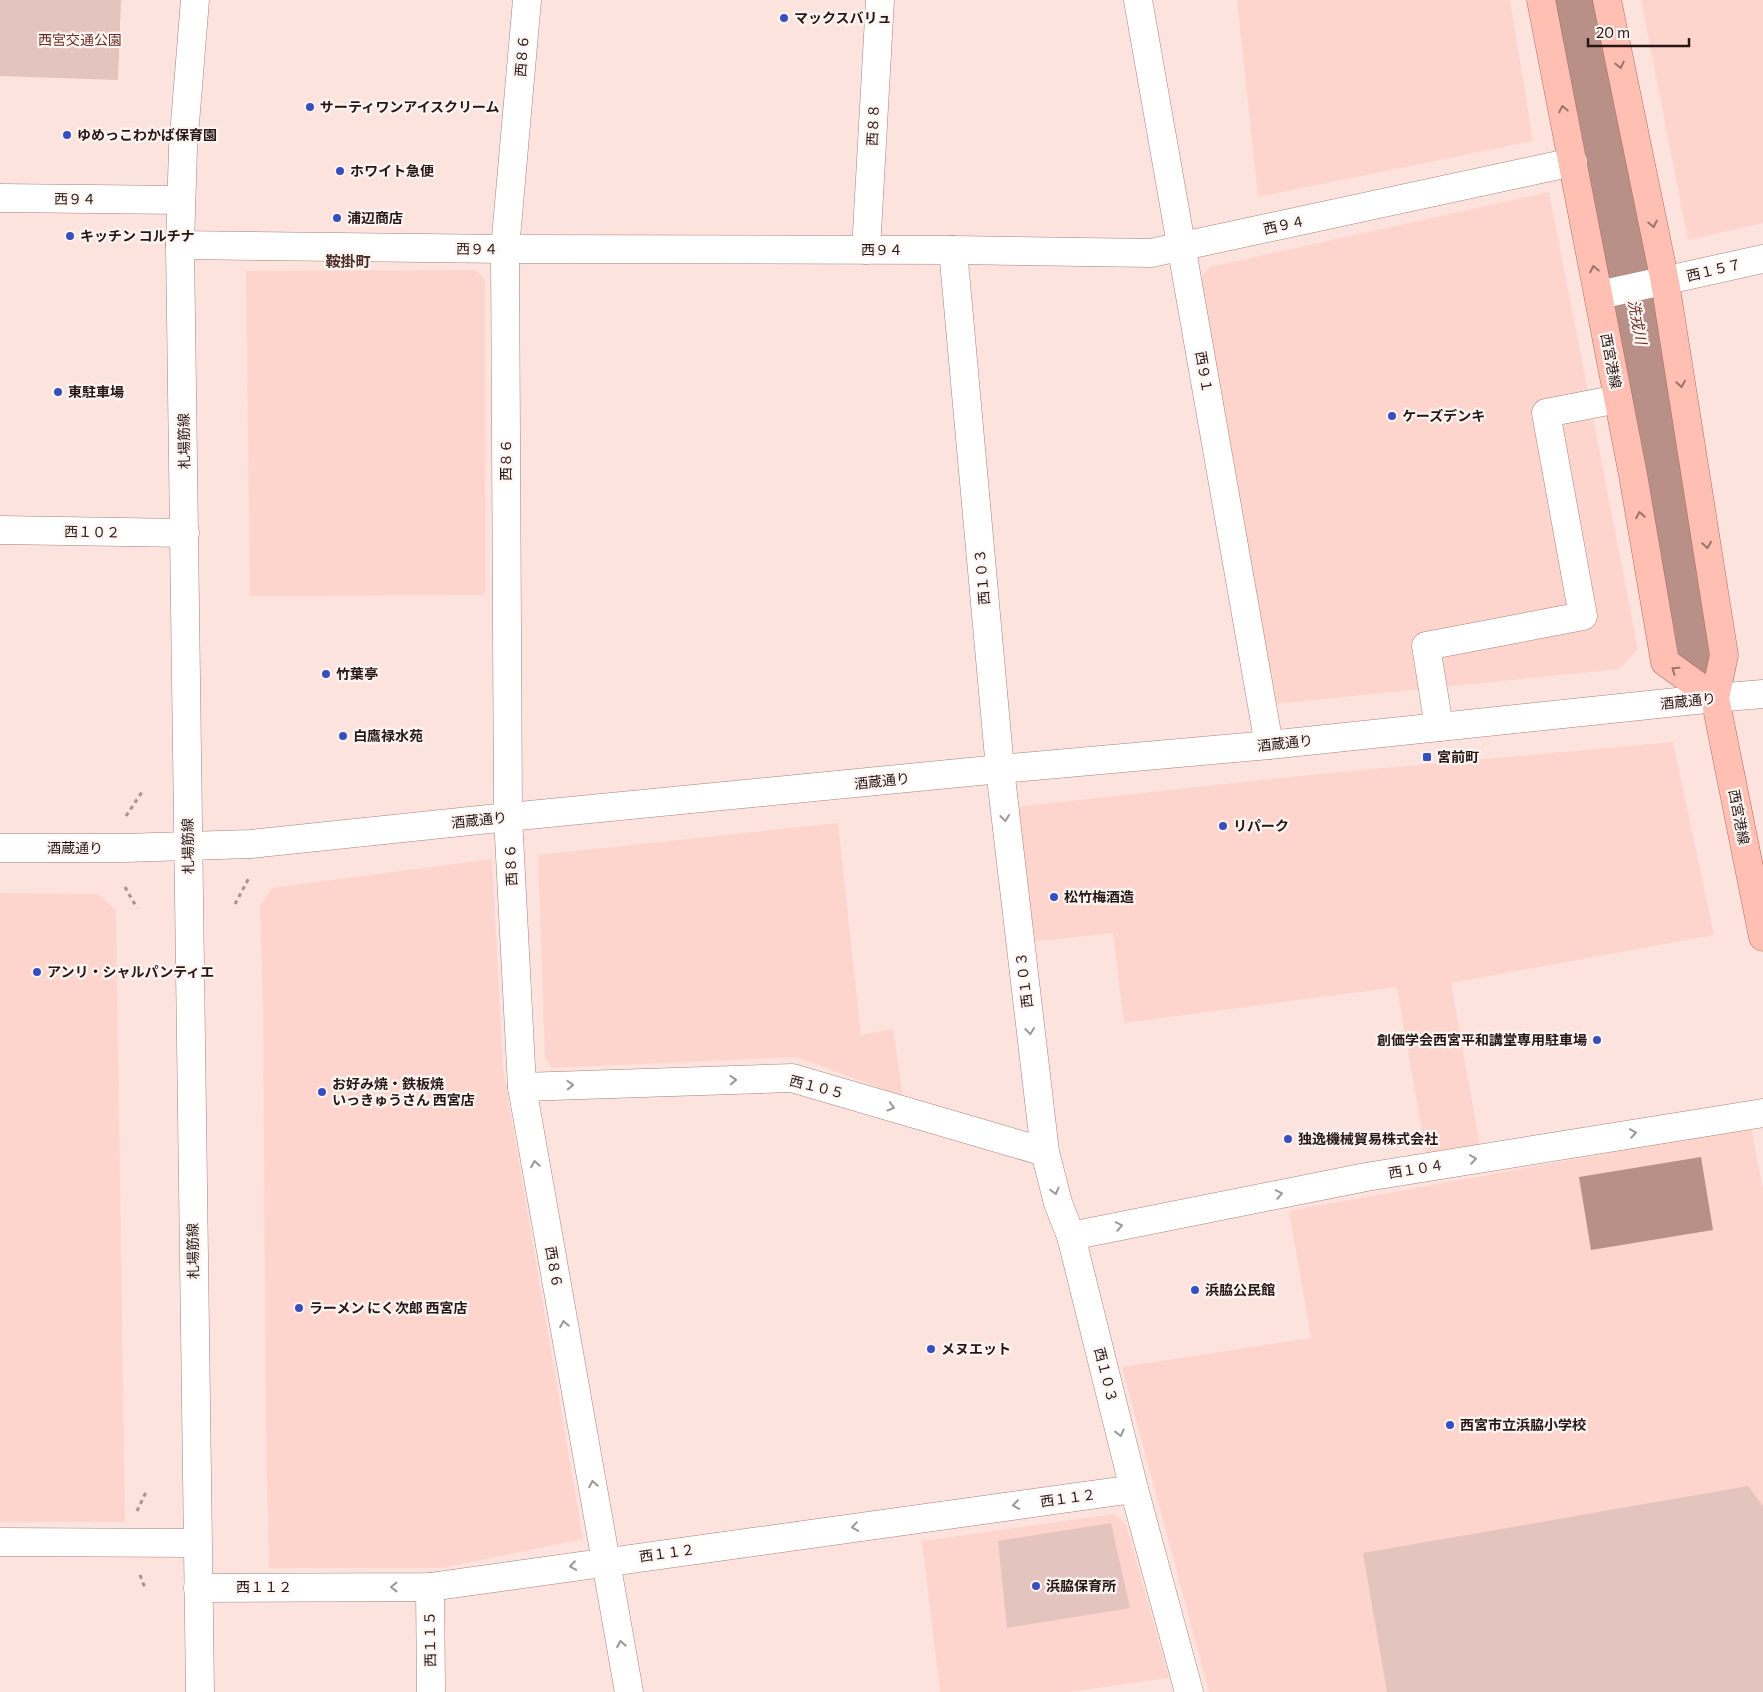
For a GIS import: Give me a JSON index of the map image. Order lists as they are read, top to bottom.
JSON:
{
  "streets": {
    "main road": ["西宮港線"],
    "street": [
      "西８６",
      "西８８",
      "西９４",
      "西１５７",
      "西９１",
      "札場筋線",
      "西１０２",
      "西１０３",
      "酒蔵通り",
      "西１０５",
      "西１０４",
      "西１１２",
      "西１１５"
    ]
  },
  "crossings": [
    ["西８６", "西９４"],
    ["西８６", "酒蔵通り"],
    ["西８６", "西１０５"],
    ["西８６", "西１１２"],
    ["西８８", "西９４"],
    ["西９４", "西宮港線"],
    ["西９４", "西９１"],
    ["西９４", "札場筋線"],
    ["西９４", "西１０３"],
    ["西１５７", "西宮港線"],
    ["西宮港線", "酒蔵通り"],
    ["西９１", "酒蔵通り"],
    ["札場筋線", "西１０２"],
    ["札場筋線", "酒蔵通り"],
    ["札場筋線", "西１１２"],
    ["西１０３", "酒蔵通り"],
    ["西１０３", "西１０５"],
    ["西１０３", "西１０４"],
    ["西１０３", "西１１２"],
    ["西１１２", "西１１５"]
  ],
  "one_way": [
    "西８６",
    "西１０３",
    "西１０５",
    "西１０４",
    "西１１２"
  ],
  "districts": ["鞍掛町"],
  "water": ["洗戎川"],
  "parks": ["西宮交通公園"],
  "places": {
    "other": [
      "マックスバリュ",
      "サーティワンアイスクリーム",
      "ゆめっこわかば保育園",
      "ホワイト急便",
      "浦辺商店",
      "キッチン コルチナ",
      "東駐車場",
      "ケーズデンキ",
      "竹葉亭",
      "白鷹禄水苑",
      "リパーク",
      "松竹梅酒造",
      "アンリ・シャルパンティエ",
      "創価学会西宮平和講堂専用駐車場",
      "お好み焼・鉄板焼 いっきゅうさん 西宮店",
      "独逸機械貿易株式会社",
      "浜脇公民館",
      "ラーメン にく次郎 西宮店",
      "メヌエット",
      "西宮市立浜脇小学校",
      "浜脇保育所"
    ],
    "transit": ["宮前町"]
  },
  "scale_bar": "20 m"
}
